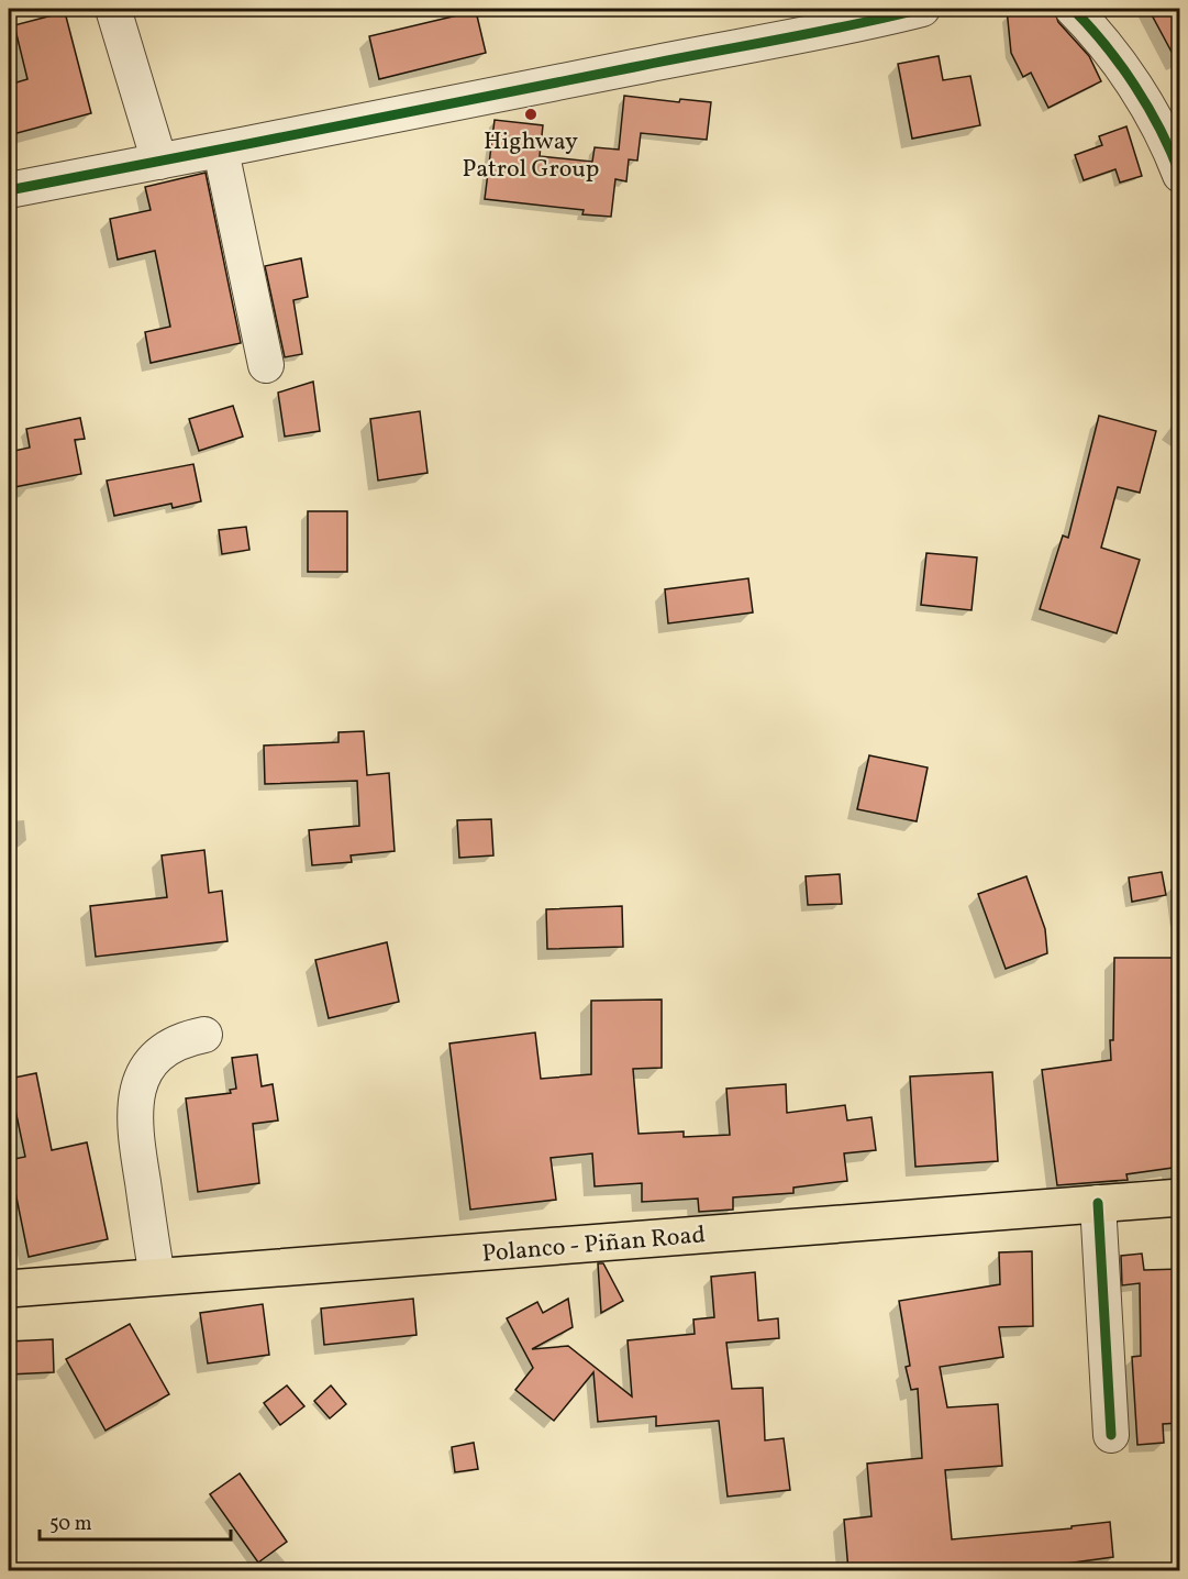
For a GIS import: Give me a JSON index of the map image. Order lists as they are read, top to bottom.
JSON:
{
  "streets": {
    "main road": ["Polanco - Piñan Road"]
  },
  "places": ["Highway Patrol Group"],
  "scale_bar": "50 m"
}
